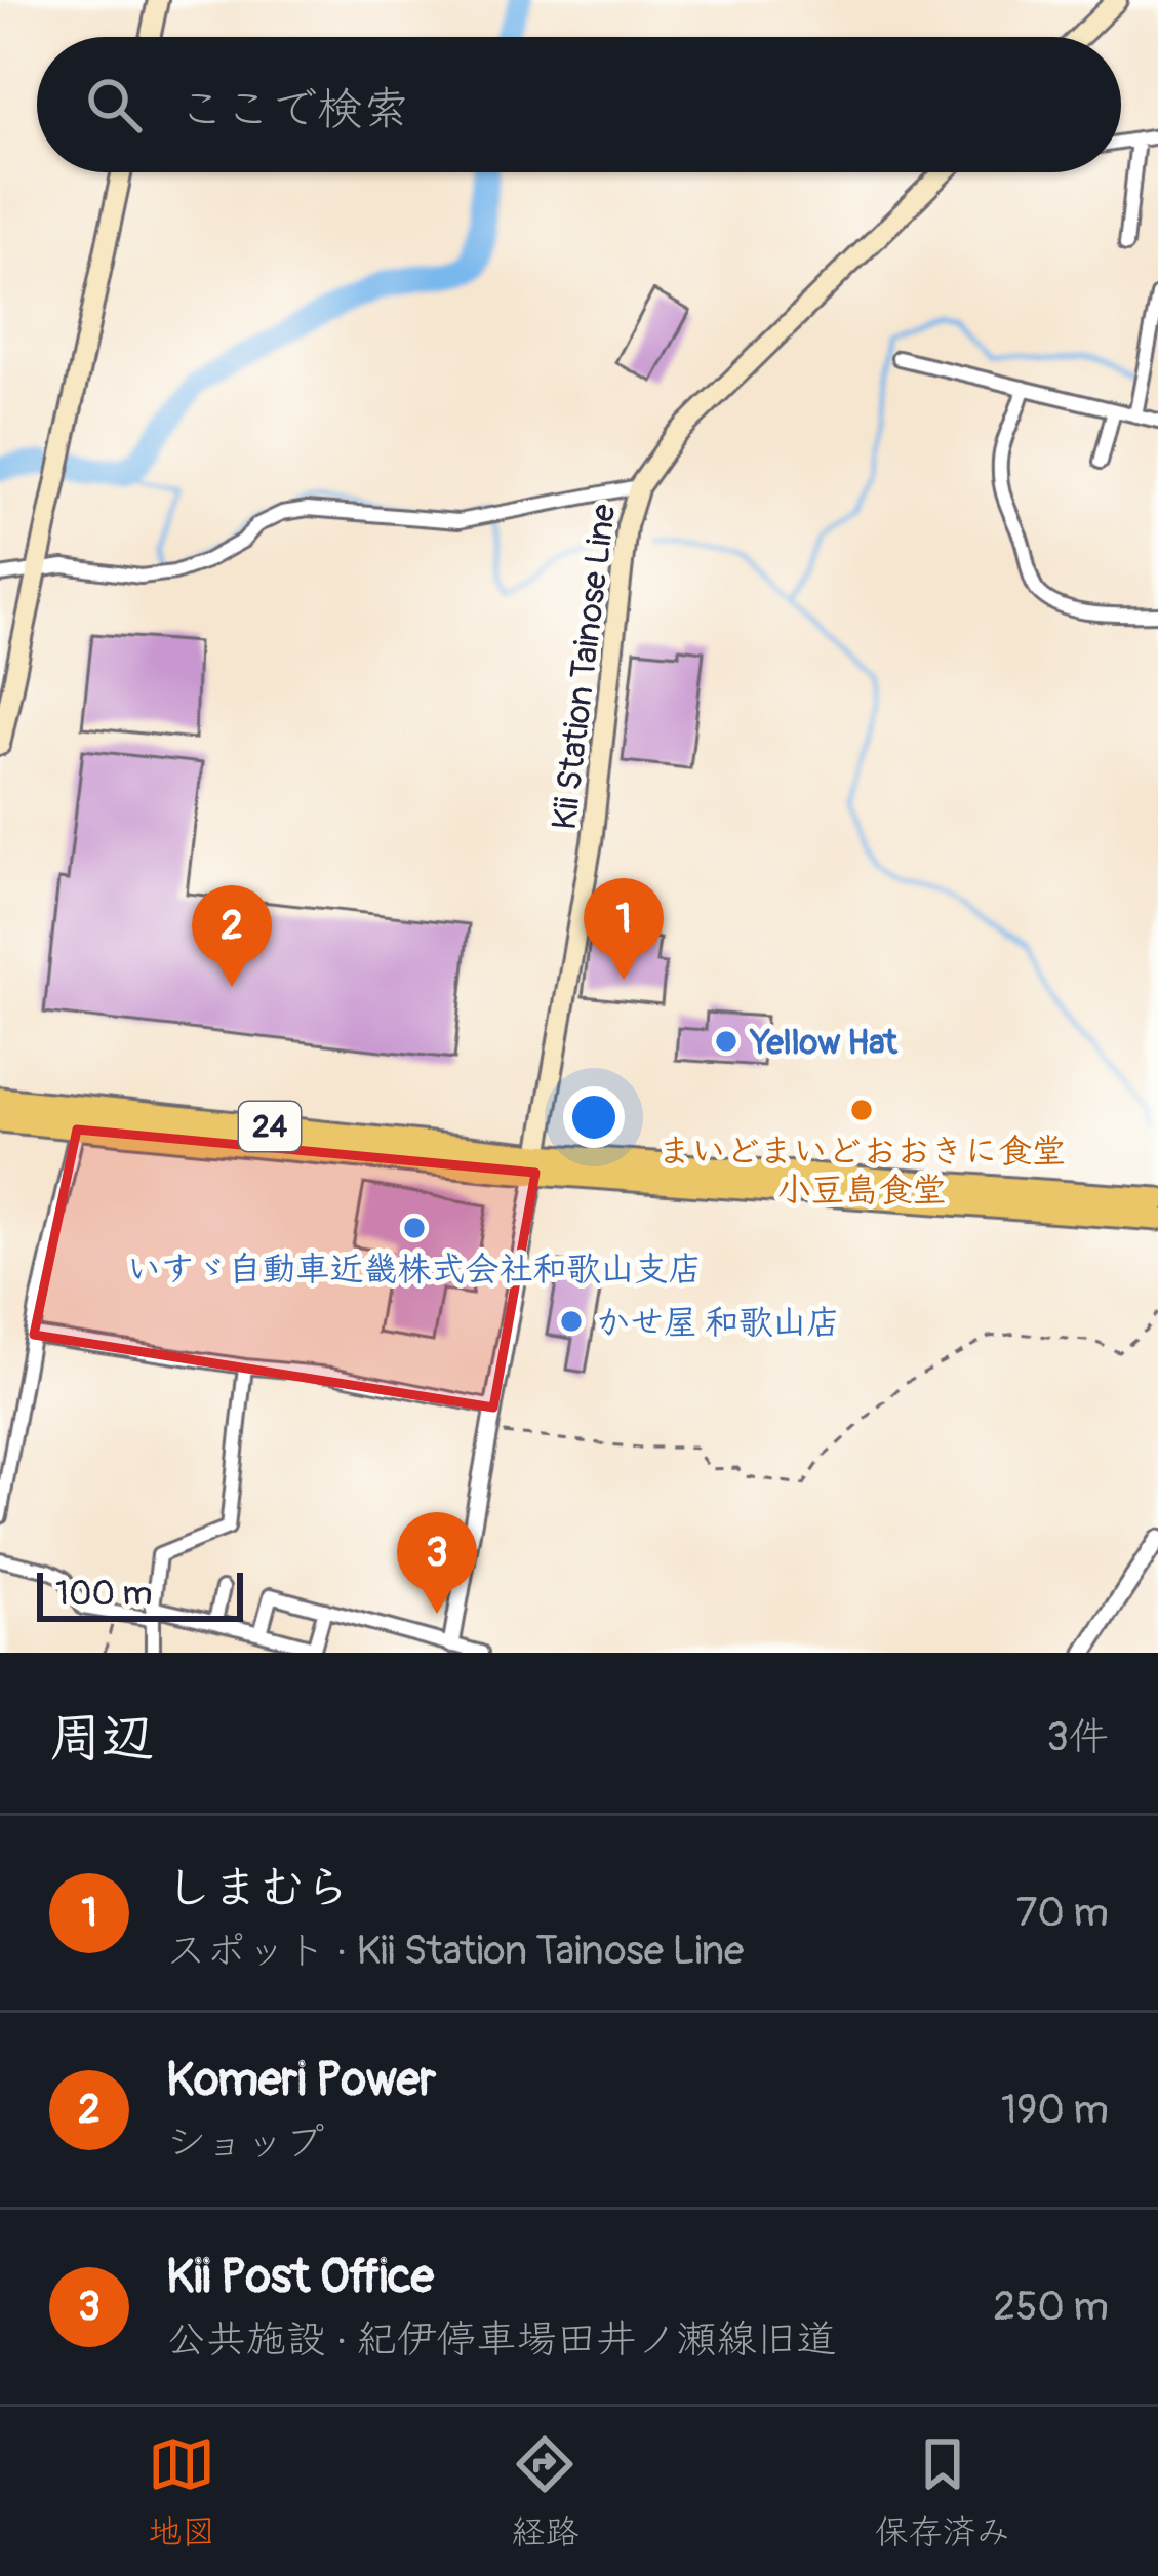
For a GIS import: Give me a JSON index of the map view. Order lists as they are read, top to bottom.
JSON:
{
  "streets": {
    "highway": ["24"],
    "main road": ["Kii Station Tainose Line"]
  },
  "crossings": [
    ["Kii Station Tainose Line", "24"]
  ],
  "places": [
    "Yellow Hat",
    "まいどまいどおおきに食堂 小豆島食堂",
    "いすゞ自動車近畿株式会社和歌山支店",
    "かせ屋 和歌山店"
  ],
  "scale_bar": "100 m",
  "page": {
    "search": "ここで検索",
    "pins": ["1", "2", "3"],
    "scale": "100 m",
    "heading": ["周辺", "3件"],
    "list": [
      {
        "mark": "1",
        "name": "しまむら",
        "note": "スポット · Kii Station Tainose Line",
        "value": "70 m"
      },
      {
        "mark": "2",
        "name": "Komeri Power",
        "note": "ショップ",
        "value": "190 m"
      },
      {
        "mark": "3",
        "name": "Kii Post Office",
        "note": "公共施設 · 紀伊停車場田井ノ瀬線旧道",
        "value": "250 m"
      }
    ],
    "nav": ["地図", "経路", "保存済み"]
  }
}
